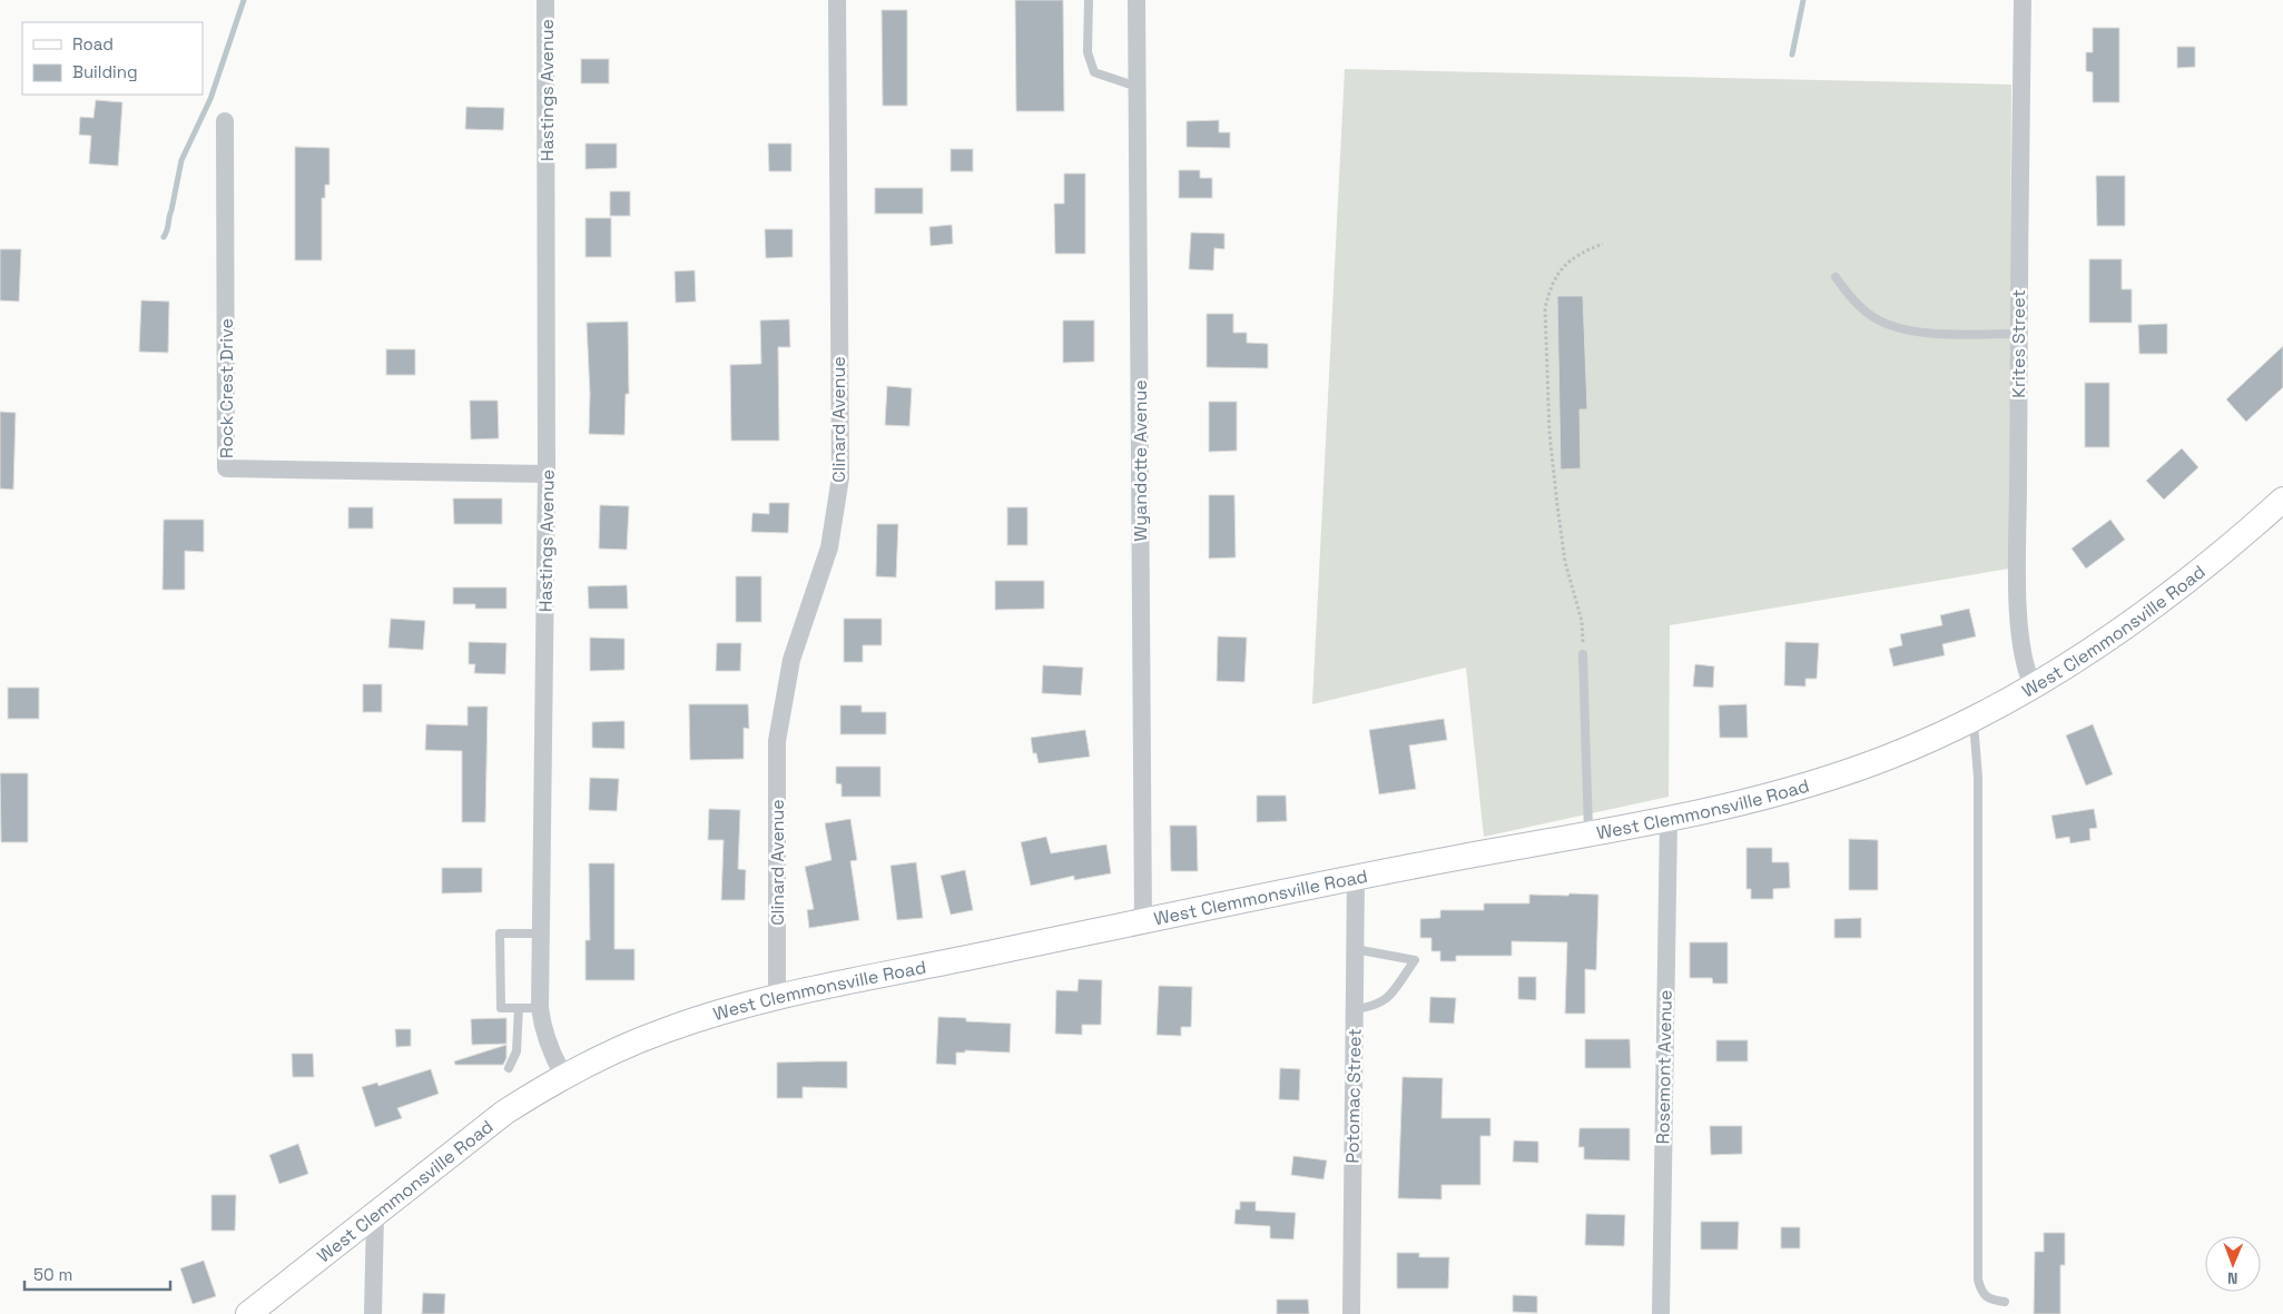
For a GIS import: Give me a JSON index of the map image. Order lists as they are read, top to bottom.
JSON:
{
  "streets": {
    "main road": ["West Clemmonsville Road"],
    "street": [
      "Hastings Avenue",
      "Krites Street",
      "Rock Crest Drive",
      "Clinard Avenue",
      "Wyandotte Avenue",
      "Rosemont Avenue",
      "Potomac Street"
    ]
  },
  "crossings": [
    ["Hastings Avenue", "Rock Crest Drive"],
    ["Hastings Avenue", "West Clemmonsville Road"],
    ["Krites Street", "West Clemmonsville Road"],
    ["Clinard Avenue", "West Clemmonsville Road"],
    ["Wyandotte Avenue", "West Clemmonsville Road"],
    ["West Clemmonsville Road", "Rosemont Avenue"],
    ["West Clemmonsville Road", "Potomac Street"]
  ],
  "legend": ["Road", "Building"],
  "scale_bar": "50 m",
  "north": "bottom"
}
